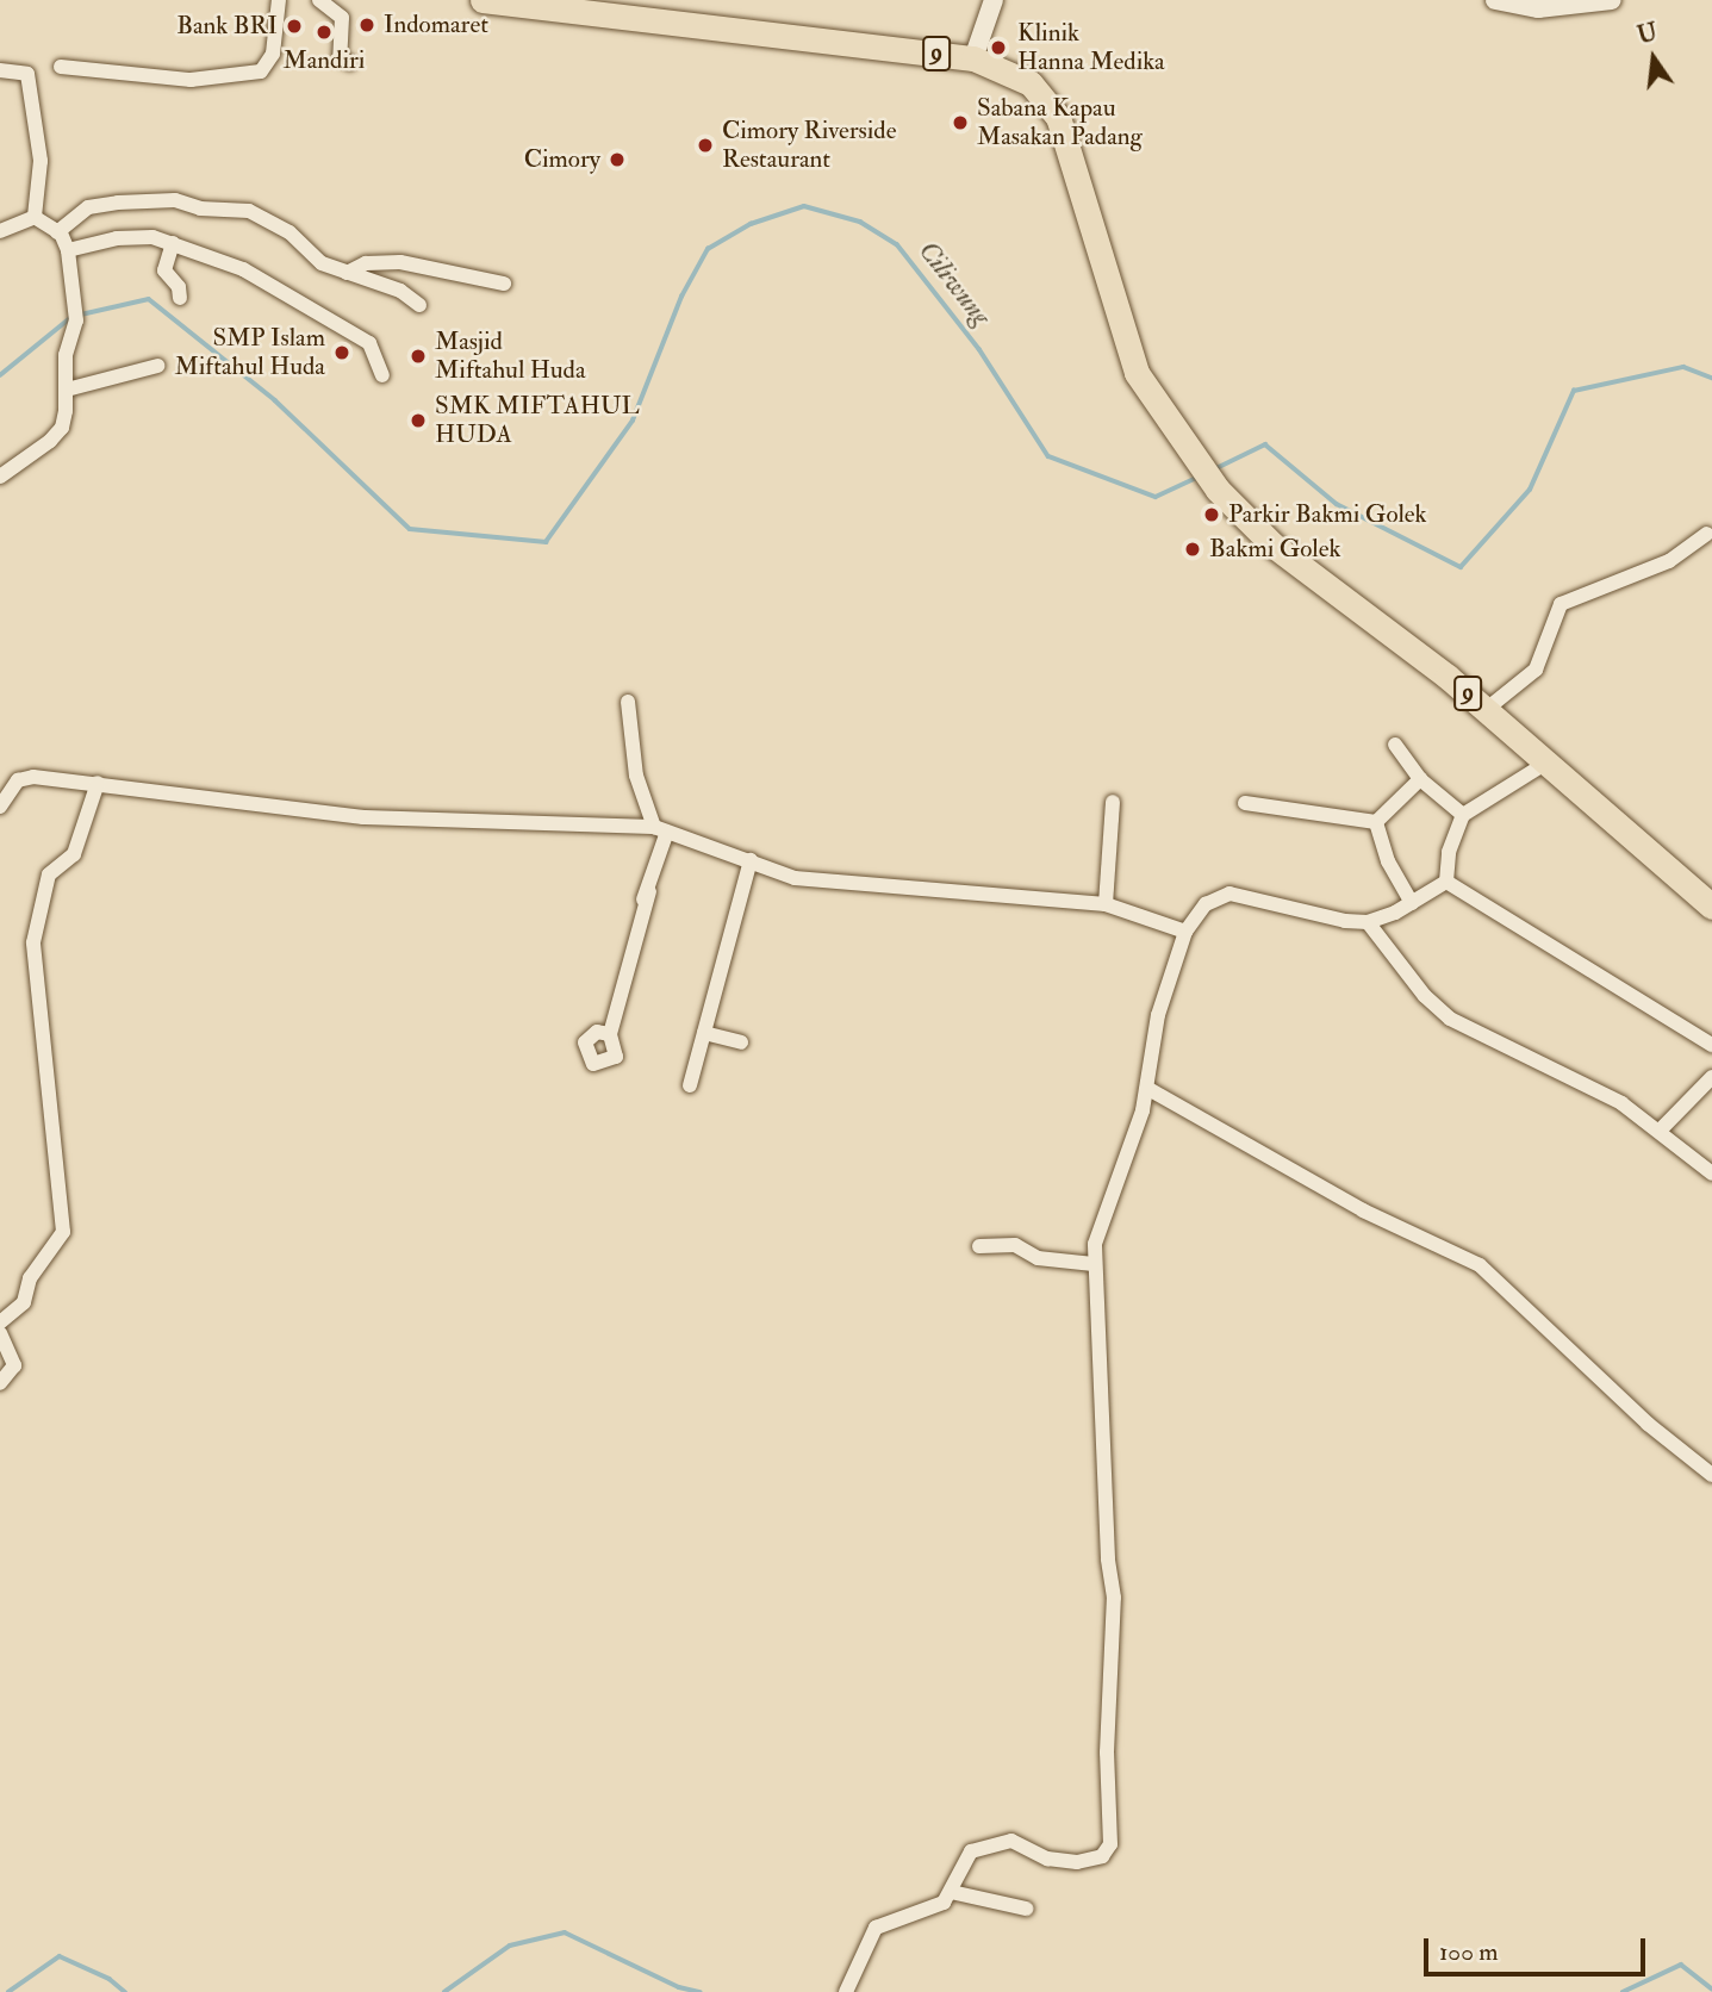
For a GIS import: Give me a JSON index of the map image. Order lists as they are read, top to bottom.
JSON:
{
  "streets": {
    "highway": ["9"]
  },
  "water": ["Ciliwung"],
  "places": [
    "Indomaret",
    "Bank BRI",
    "Mandiri",
    "Klinik Hanna Medika",
    "Sabana Kapau Masakan Padang",
    "Cimory Riverside Restaurant",
    "Cimory",
    "SMP Islam Miftahul Huda",
    "Masjid Miftahul Huda",
    "SMK MIFTAHUL HUDA",
    "Parkir Bakmi Golek",
    "Bakmi Golek"
  ],
  "scale_bar": "100 m",
  "north": "top"
}
